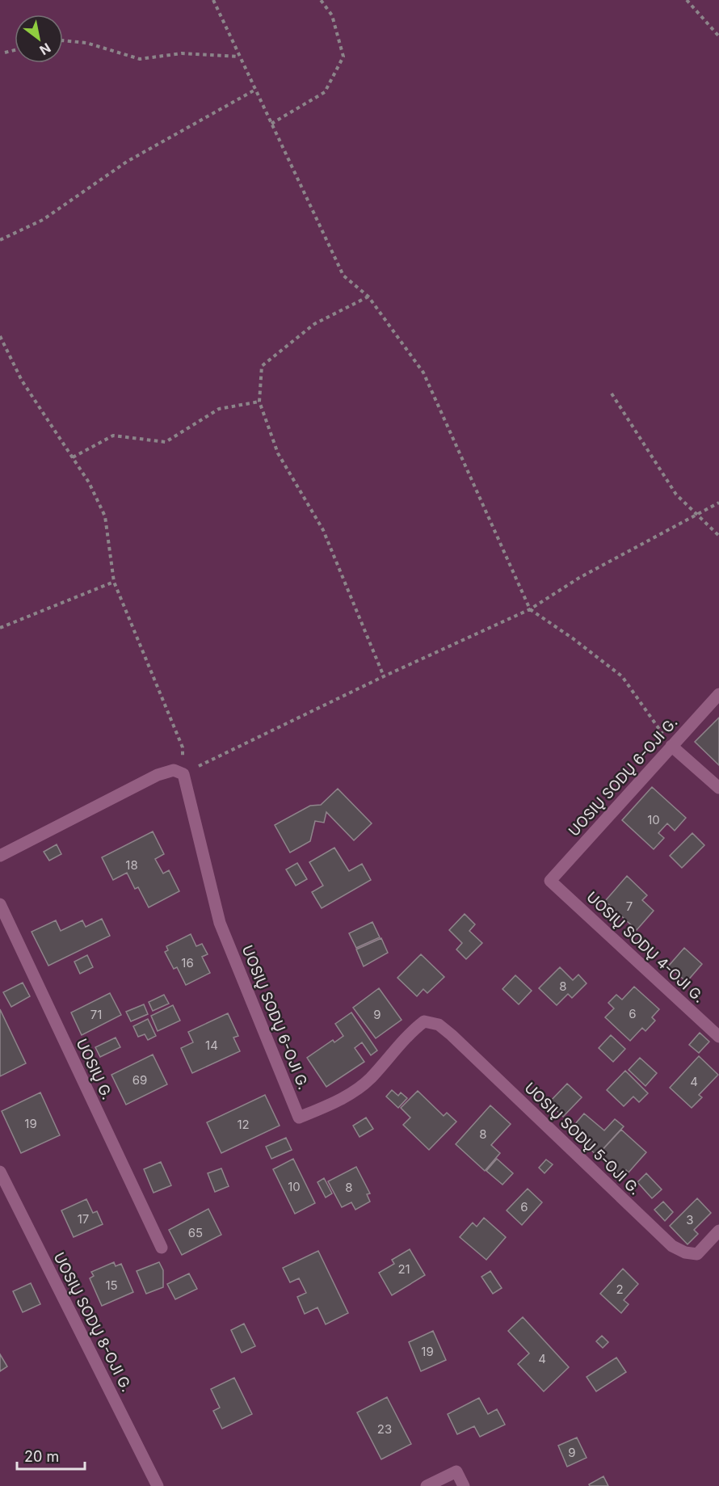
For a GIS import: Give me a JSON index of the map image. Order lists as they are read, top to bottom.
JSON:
{
  "streets": {
    "street": [
      "UOSIŲ SODŲ 6-OJI G.",
      "UOSIŲ SODŲ 4-OJI G.",
      "UOSIŲ G.",
      "UOSIŲ SODŲ 5-OJI G.",
      "UOSIŲ SODŲ 8-OJI G."
    ]
  },
  "crossings": [
    ["UOSIŲ SODŲ 6-OJI G.", "UOSIŲ SODŲ 4-OJI G."],
    ["UOSIŲ SODŲ 6-OJI G.", "UOSIŲ SODŲ 5-OJI G."]
  ],
  "house_numbers": [
    "10",
    "18",
    "7",
    "16",
    "8",
    "6",
    "71",
    "9",
    "14",
    "69",
    "4",
    "19",
    "12",
    "8",
    "10",
    "8",
    "6",
    "17",
    "3",
    "65",
    "21",
    "15",
    "2",
    "19",
    "4",
    "23",
    "9"
  ],
  "scale_bar": "20 m",
  "north": "bottom right"
}
